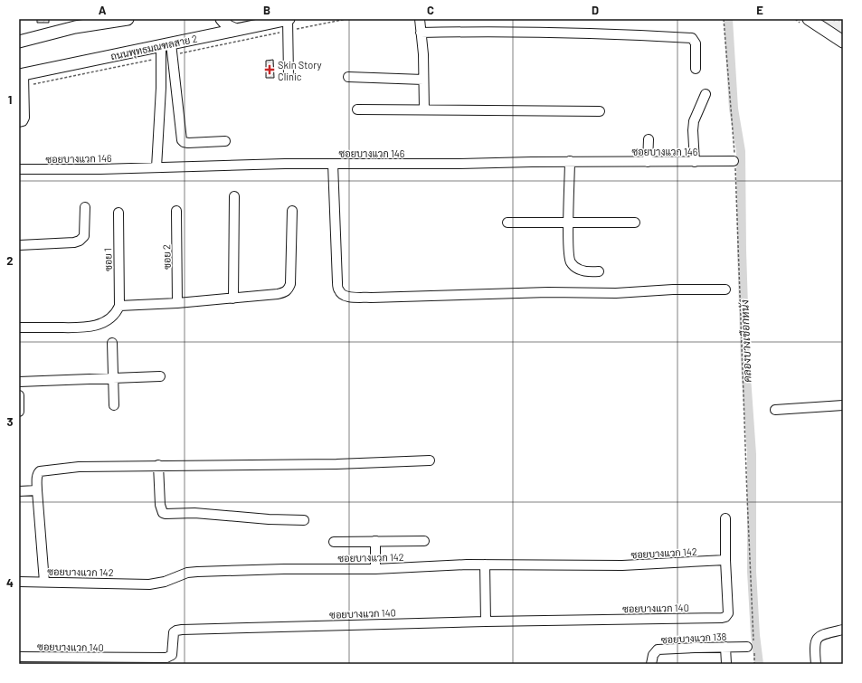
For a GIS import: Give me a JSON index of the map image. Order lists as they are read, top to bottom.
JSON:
{
  "streets": {
    "main road": ["ถนนพุทธมณฑลสาย 2"],
    "street": [
      "ซอยบางแวก 146",
      "ซอย 2",
      "ซอย 1",
      "ซอยบางแวก 142",
      "ซอยบางแวก 140",
      "ซอยบางแวก 138"
    ]
  },
  "crossings": [
    ["ซอยบางแวก 142", "ซอยบางแวก 140"]
  ],
  "water": ["คลองบางเชือกหนัง"],
  "places": {
    "health": ["Skin Story Clinic"]
  },
  "grid": {
    "columns": [
      "A",
      "B",
      "C",
      "D",
      "E"
    ],
    "rows": [
      "1",
      "2",
      "3",
      "4"
    ]
  }
}
